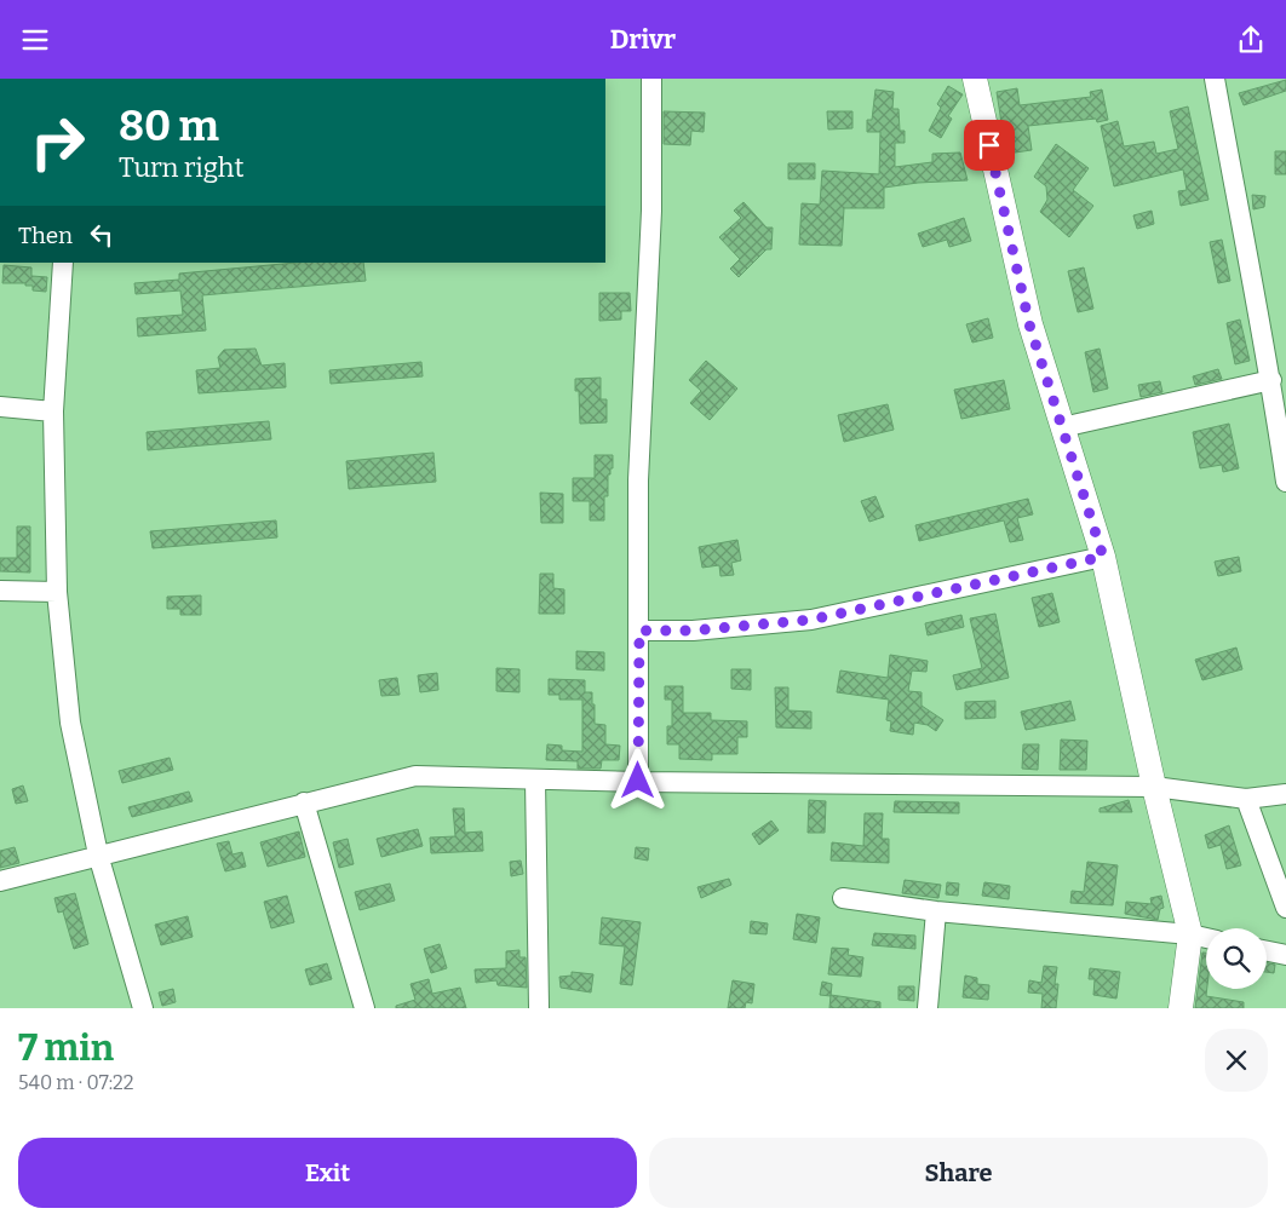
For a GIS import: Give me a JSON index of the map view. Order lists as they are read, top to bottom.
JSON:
{
  "page": {
    "header": "Drivr",
    "turn": ["80 m", "Turn right"],
    "then": "Then",
    "heading": ["7 min", "540 m · 07:22"],
    "buttons": ["Exit", "Share"]
  }
}
